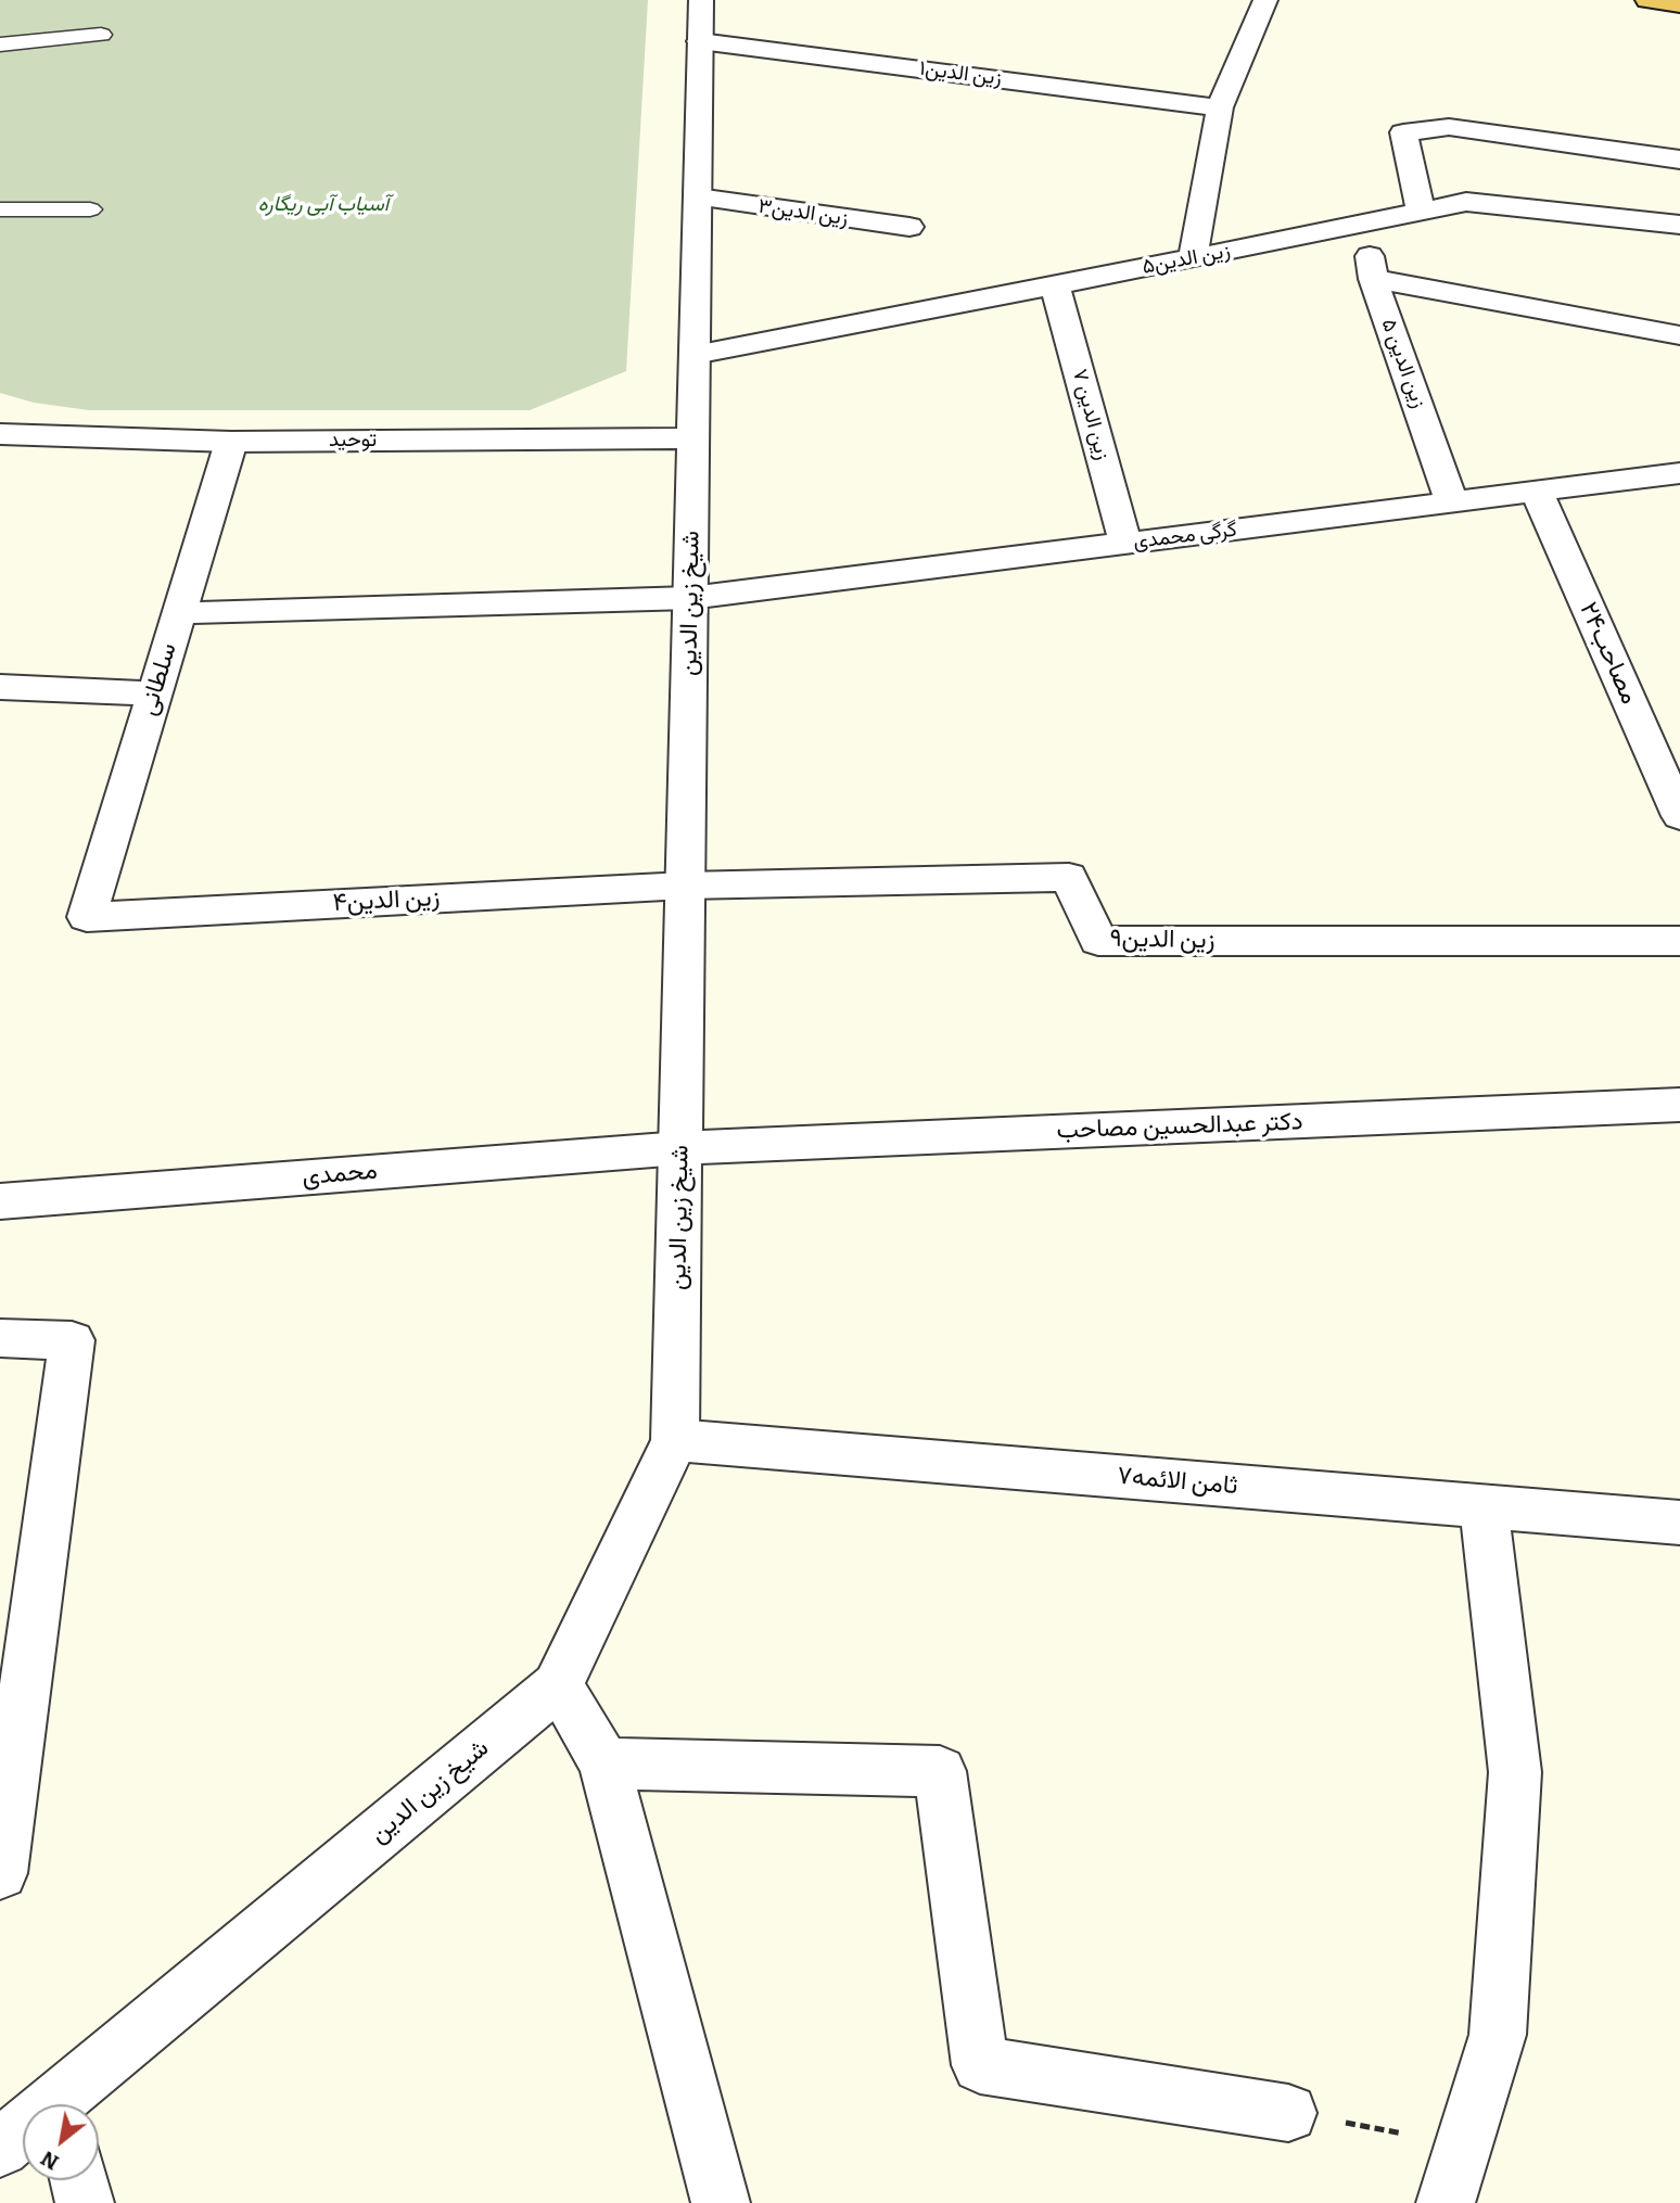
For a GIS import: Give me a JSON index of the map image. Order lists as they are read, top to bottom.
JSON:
{
  "streets": {
    "street": [
      "زین الدین۱",
      "زین الدین۳",
      "زین الدین۵",
      "زین الدین ۵",
      "زین الدین ۷",
      "توحید",
      "گرگی محمدی",
      "شیخ زین الدین",
      "مصاحب۲۴",
      "سلطانی",
      "زین الدین۴",
      "زین الدین۹",
      "دکتر عبدالحسین مصاحب",
      "محمدی",
      "ثامن الا‌ئمه۷"
    ]
  },
  "crossings": [
    ["زین الدین۱", "شیخ زین الدین"],
    ["زین الدین۳", "شیخ زین الدین"],
    ["زین الدین۵", "زین الدین ۵"],
    ["زین الدین۵", "زین الدین ۷"],
    ["زین الدین۵", "شیخ زین الدین"],
    ["زین الدین ۵", "گرگی محمدی"],
    ["زین الدین ۷", "گرگی محمدی"],
    ["توحید", "شیخ زین الدین"],
    ["توحید", "سلطانی"],
    ["گرگی محمدی", "شیخ زین الدین"],
    ["گرگی محمدی", "مصاحب۲۴"],
    ["گرگی محمدی", "سلطانی"],
    ["شیخ زین الدین", "زین الدین۴"],
    ["شیخ زین الدین", "زین الدین۹"],
    ["شیخ زین الدین", "دکتر عبدالحسین مصاحب"],
    ["شیخ زین الدین", "محمدی"],
    ["شیخ زین الدین", "ثامن الا‌ئمه۷"],
    ["سلطانی", "زین الدین۴"],
    ["زین الدین۴", "زین الدین۹"],
    ["دکتر عبدالحسین مصاحب", "محمدی"]
  ],
  "parks": ["آسیاب آبی ریگاره"],
  "north": "bottom left"
}
